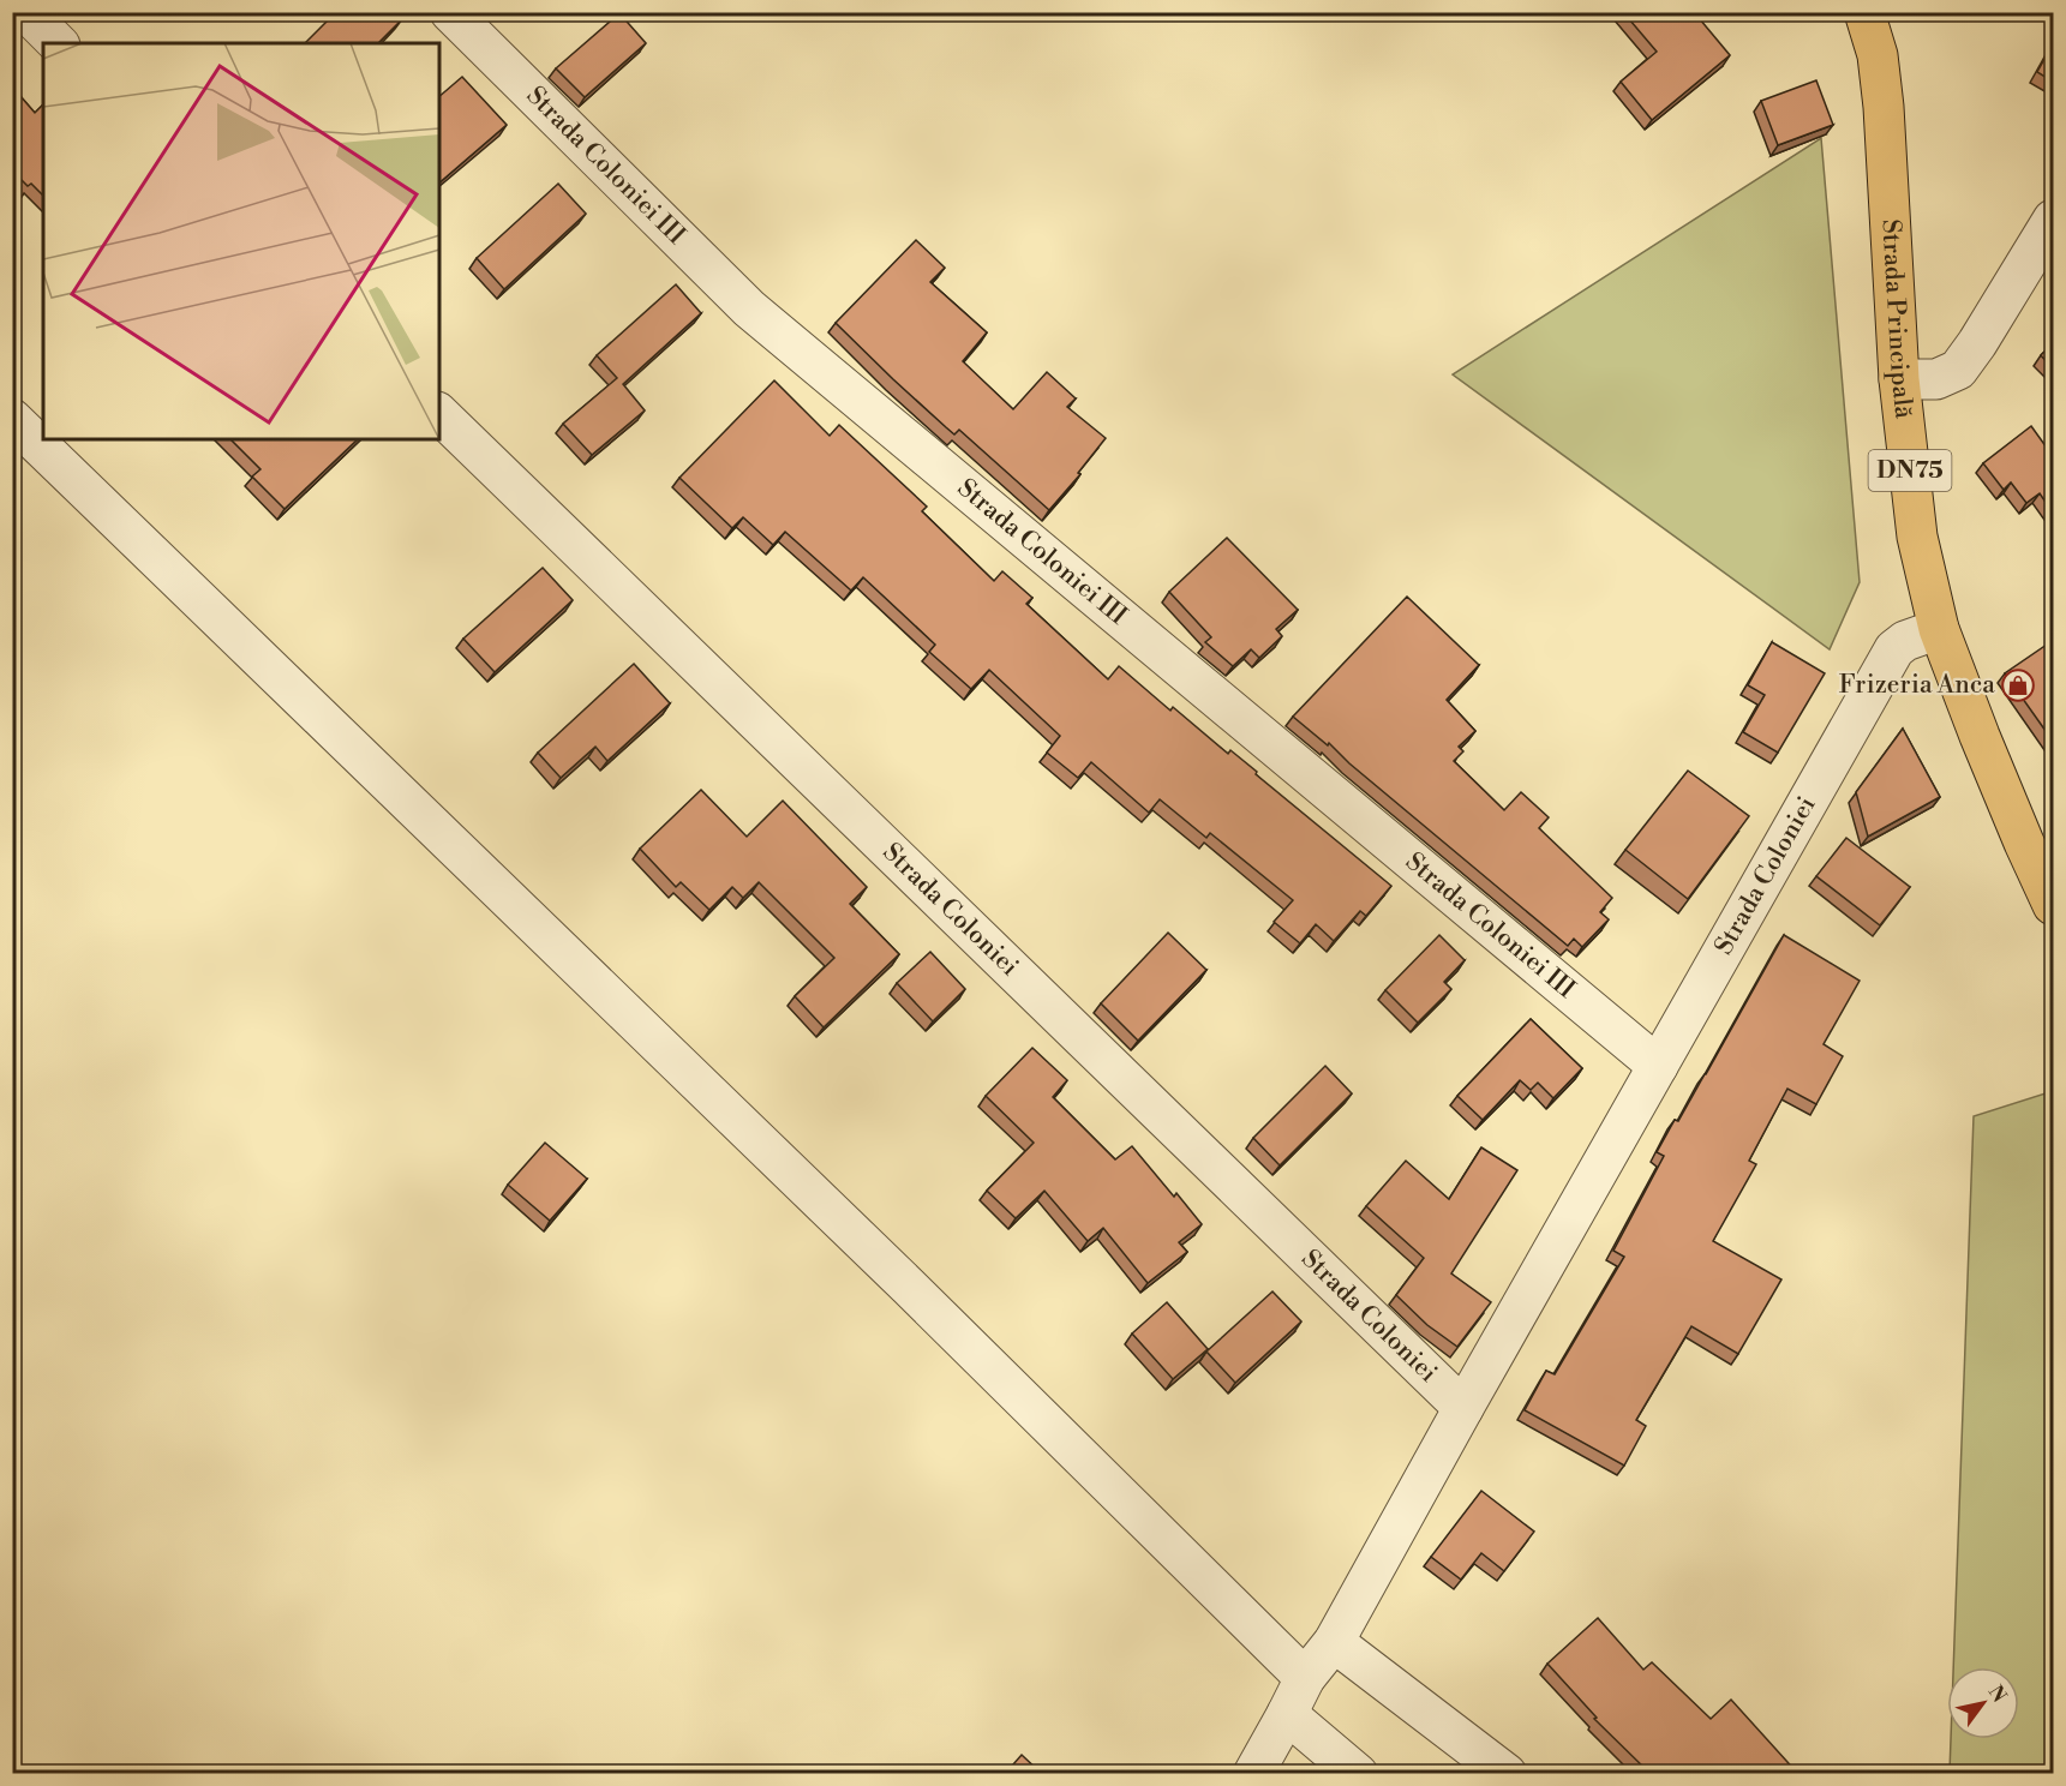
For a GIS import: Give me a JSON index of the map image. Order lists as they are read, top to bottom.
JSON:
{
  "streets": {
    "main road": ["Strada Principală", "DN75"],
    "street": ["Strada Coloniei III", "Strada Coloniei"]
  },
  "crossings": [
    ["Strada Coloniei III", "Strada Coloniei"],
    ["Strada Principală", "Strada Coloniei"]
  ],
  "places": {
    "shop": ["Frizeria Anca"]
  },
  "north": "top right"
}
